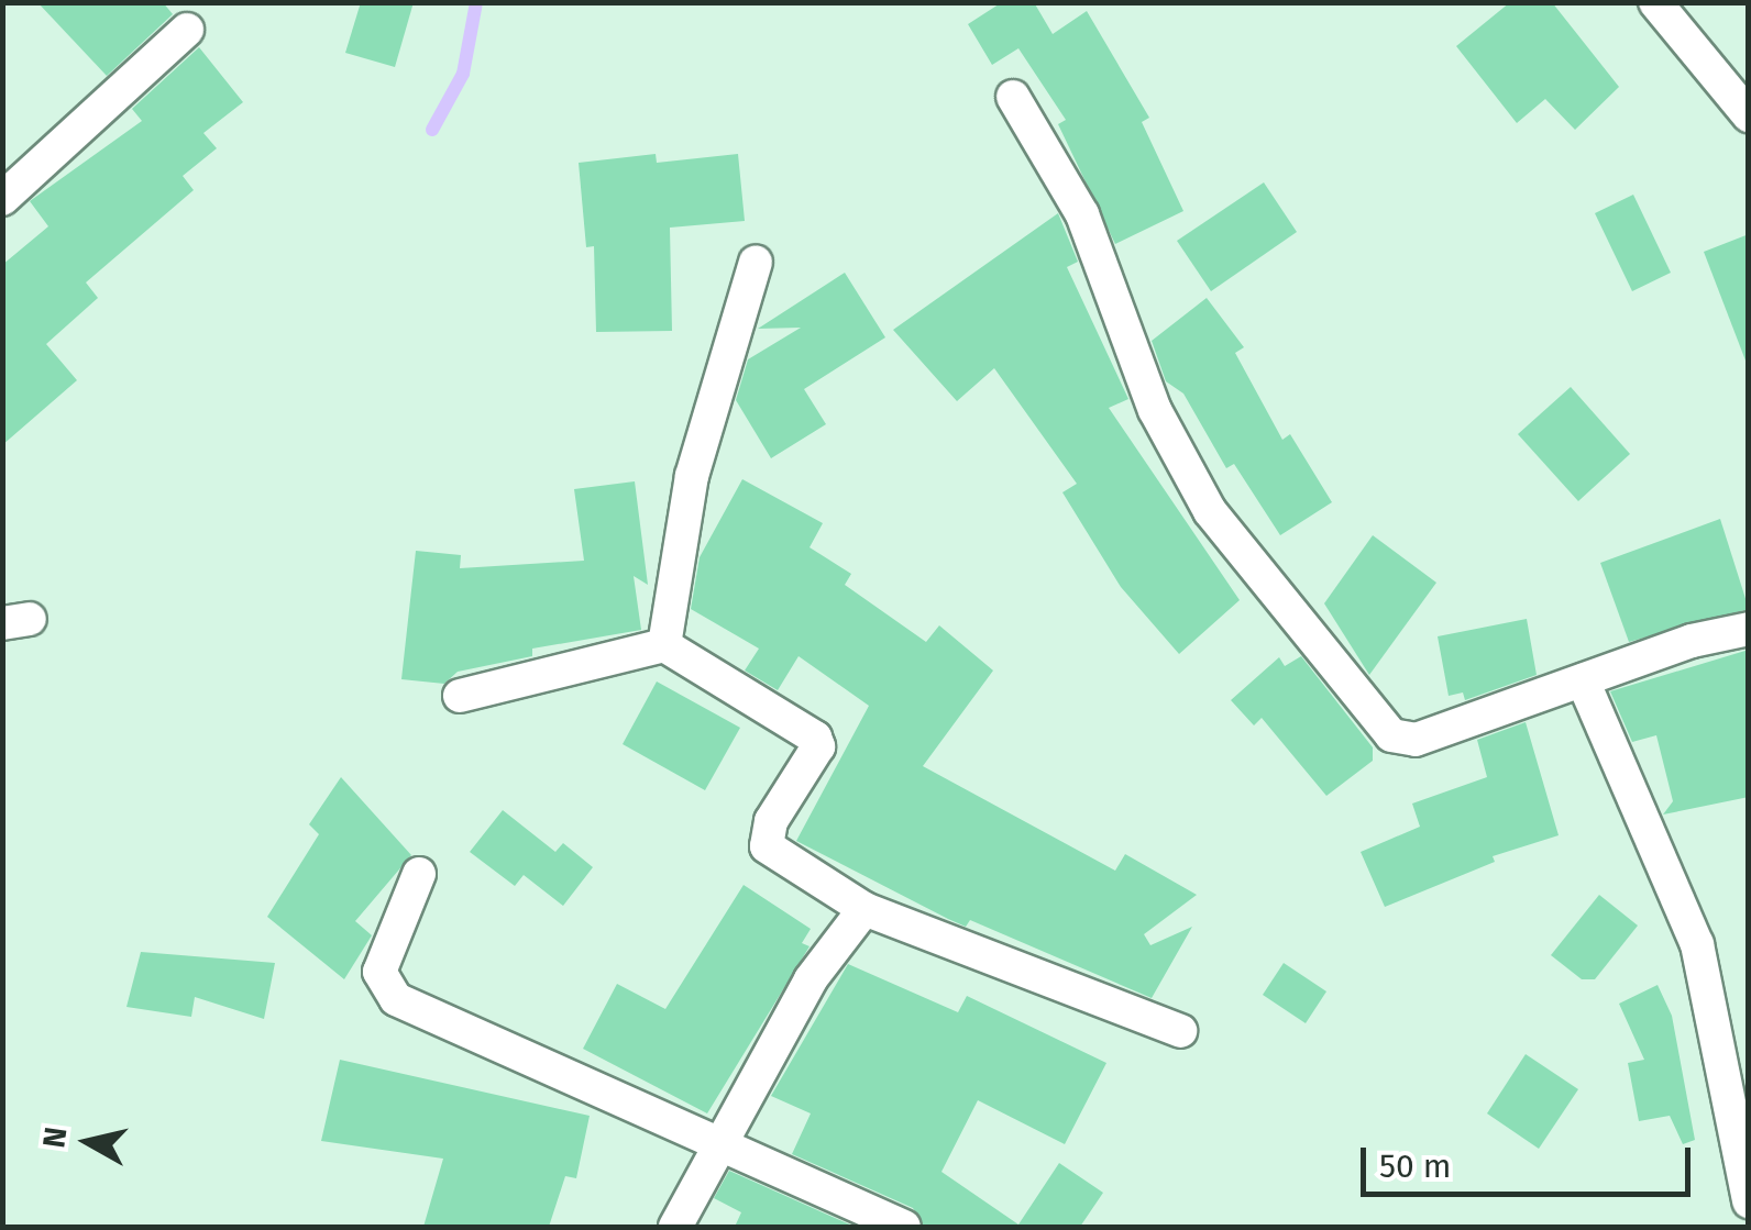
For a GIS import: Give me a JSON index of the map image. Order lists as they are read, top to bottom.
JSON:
{
  "scale_bar": "50 m",
  "north": "left"
}
